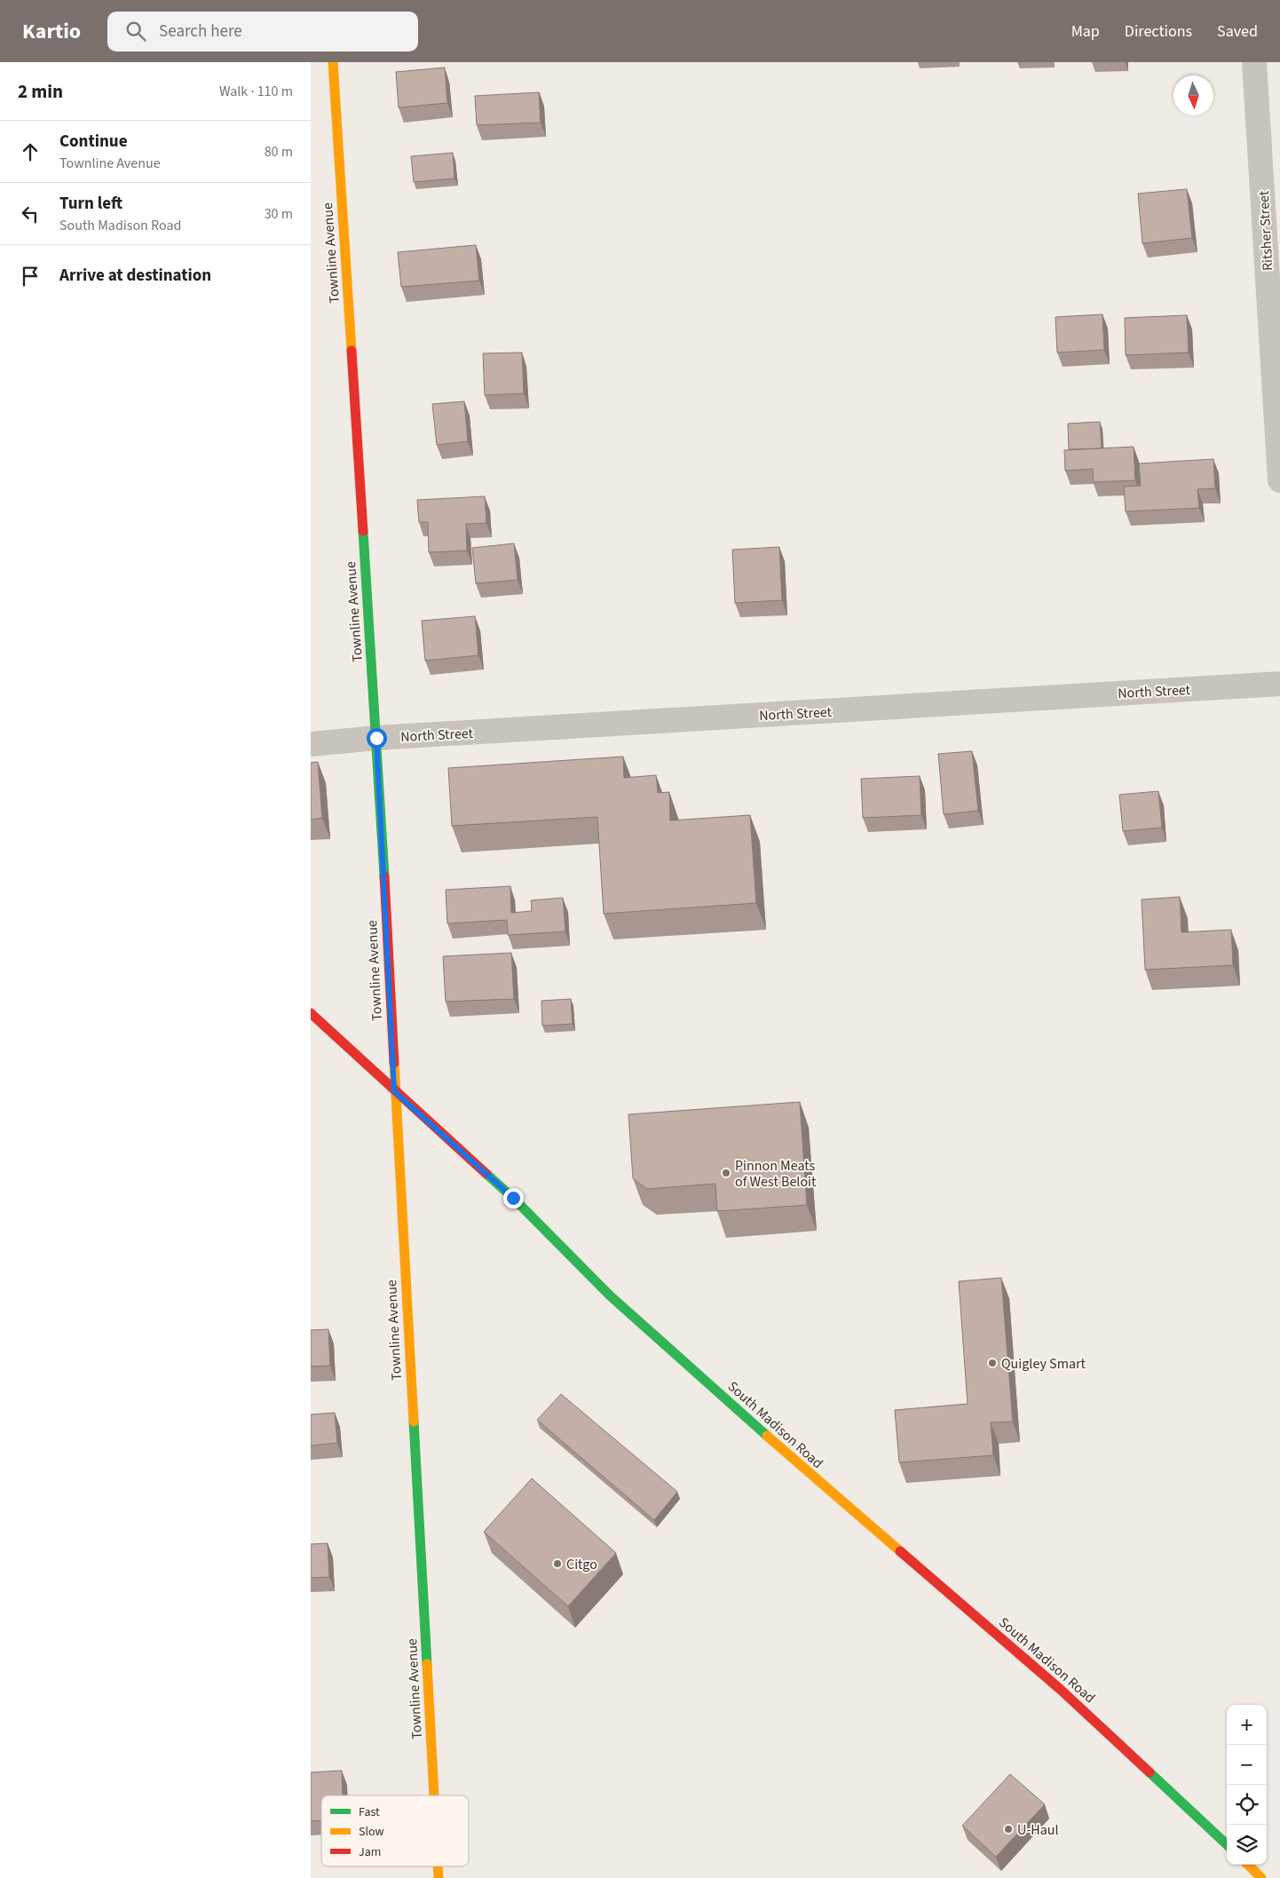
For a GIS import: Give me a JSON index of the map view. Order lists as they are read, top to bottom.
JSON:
{
  "streets": {
    "street": [
      "Ritsher Street",
      "Townline Avenue",
      "North Street",
      "South Madison Road"
    ]
  },
  "crossings": [
    ["Townline Avenue", "North Street"],
    ["Townline Avenue", "South Madison Road"]
  ],
  "places": [
    "Pinnon Meats of West Beloit",
    "Quigley Smart",
    "Citgo",
    "U-Haul"
  ],
  "legend": ["Fast", "Slow", "Jam"],
  "north": "bottom",
  "page": {
    "header": "Kartio",
    "search": "Search here",
    "nav": ["Map", "Directions", "Saved"],
    "heading": ["2 min", "Walk · 110 m"],
    "list": [
      ["Continue", "Townline Avenue", "80 m"],
      ["Turn left", "South Madison Road", "30 m"],
      "Arrive at destination"
    ],
    "map_buttons": ["+", "−"]
  }
}
